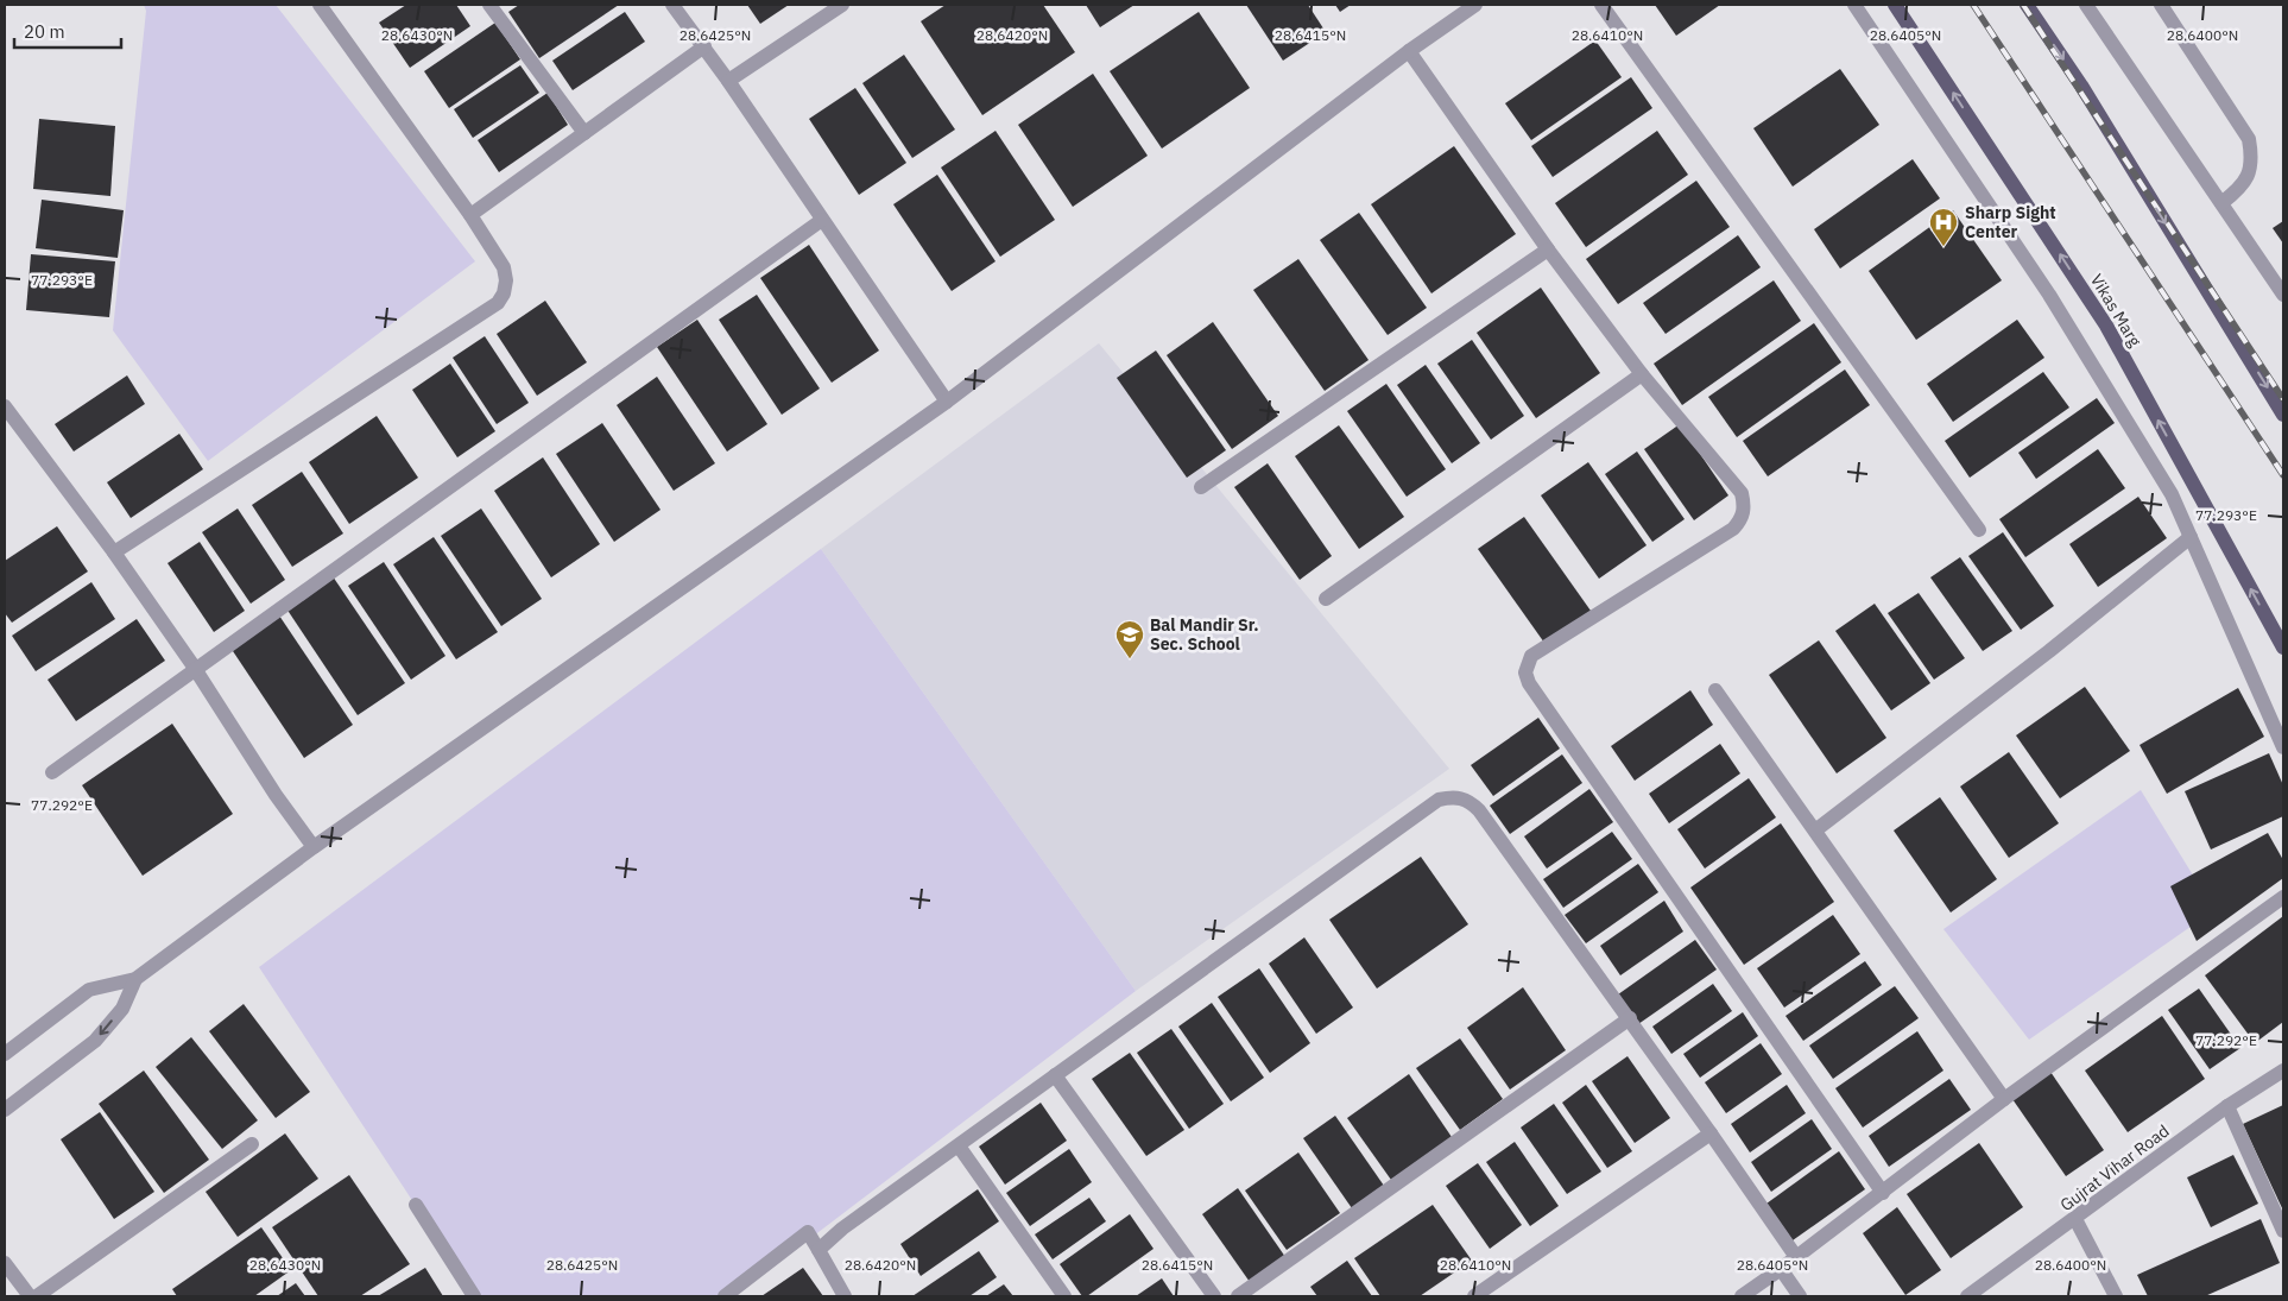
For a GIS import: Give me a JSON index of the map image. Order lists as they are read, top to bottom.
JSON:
{
  "streets": {
    "main road": ["Vikas Marg"],
    "street": ["Gujrat Vihar Road"]
  },
  "places": {
    "hospital": ["Sharp Sight Center"],
    "school or university": ["Bal Mandir Sr. Sec. School"]
  },
  "scale_bar": "20 m",
  "coordinates": [
    "28.6430°N",
    "28.6425°N",
    "28.6420°N",
    "28.6415°N",
    "28.6410°N",
    "28.6405°N",
    "28.6400°N",
    "77.293°E",
    "77.292°E"
  ]
}
